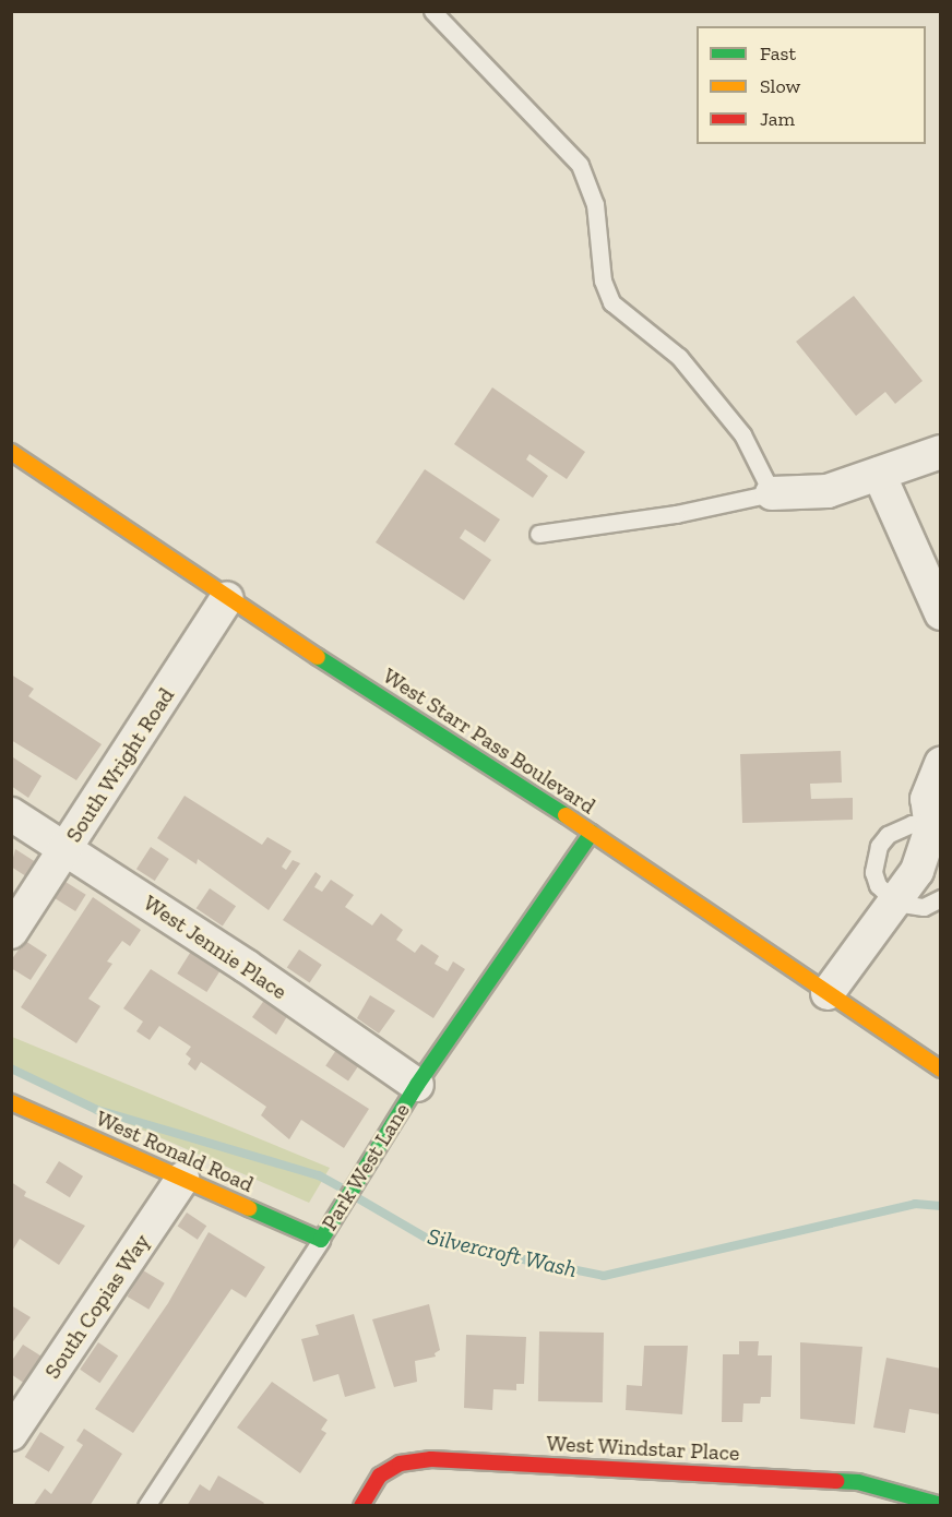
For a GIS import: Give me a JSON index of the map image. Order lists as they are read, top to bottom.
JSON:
{
  "streets": {
    "street": [
      "West Starr Pass Boulevard",
      "South Wright Road",
      "West Jennie Place",
      "West Ronald Road",
      "Park West Lane",
      "South Copias Way",
      "West Windstar Place"
    ]
  },
  "crossings": [
    ["West Starr Pass Boulevard", "South Wright Road"],
    ["West Starr Pass Boulevard", "Park West Lane"],
    ["South Wright Road", "West Jennie Place"],
    ["West Jennie Place", "Park West Lane"],
    ["West Ronald Road", "Park West Lane"],
    ["West Ronald Road", "South Copias Way"]
  ],
  "water": ["Silvercroft Wash"],
  "legend": ["Fast", "Slow", "Jam"]
}
